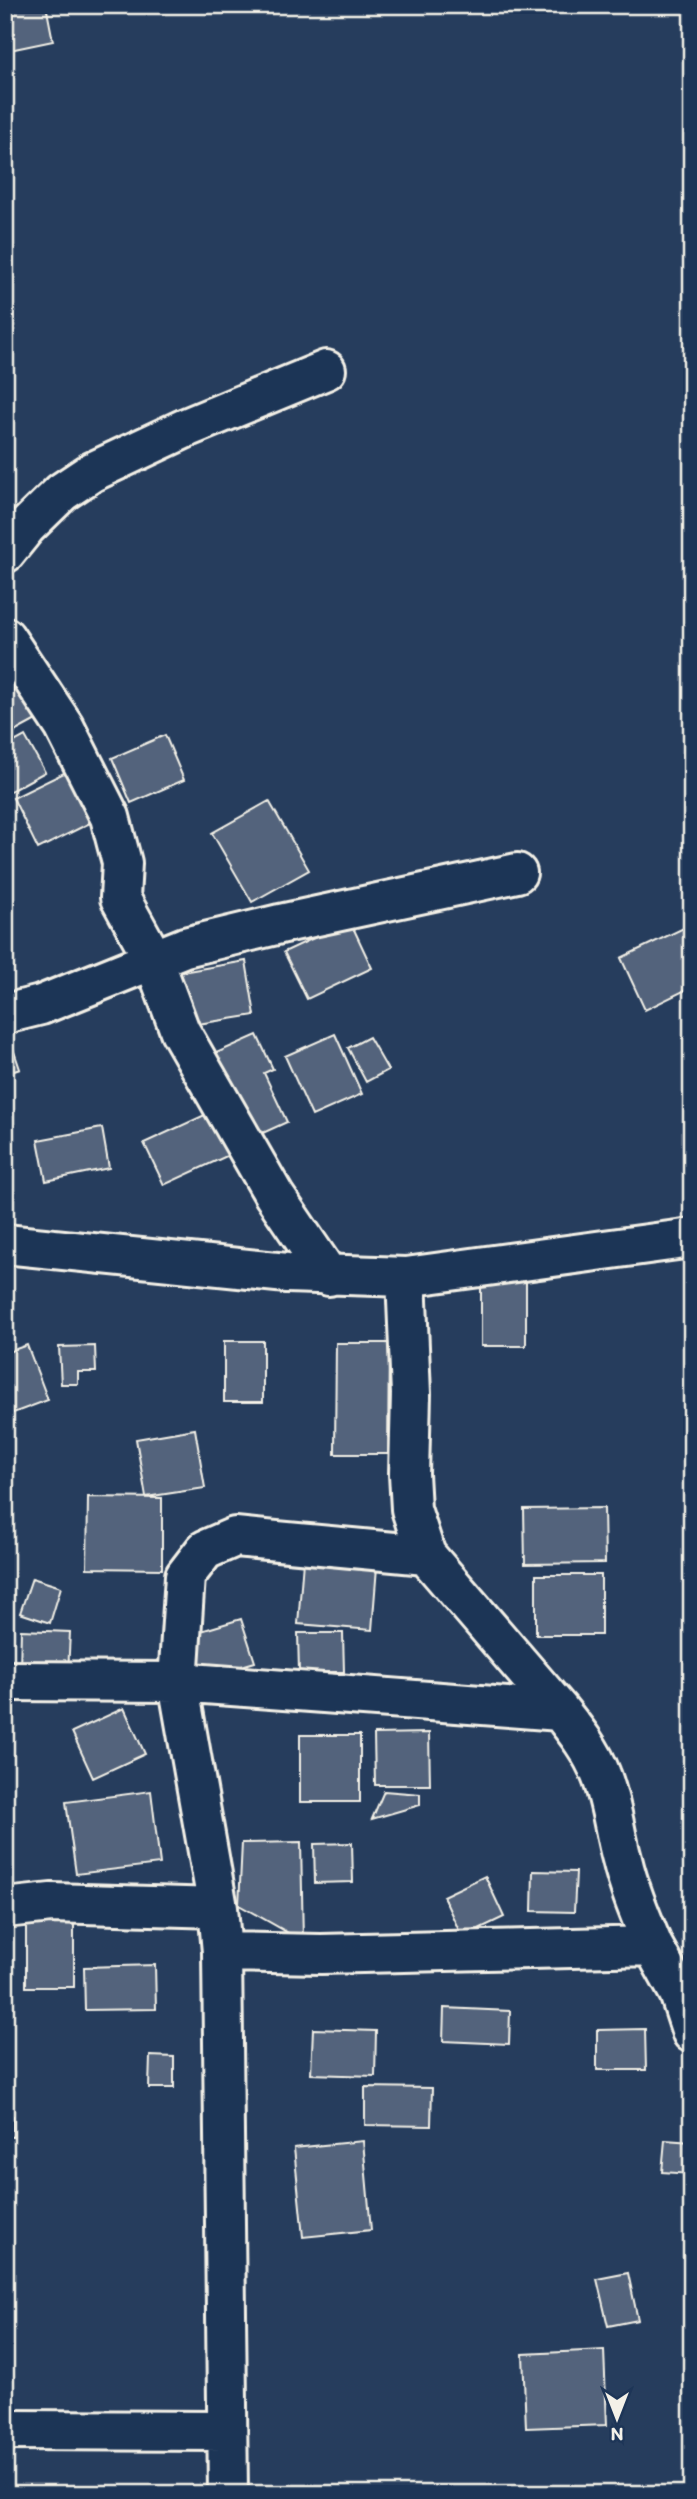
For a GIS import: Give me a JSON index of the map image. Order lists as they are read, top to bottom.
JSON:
{
  "north": "bottom"
}
